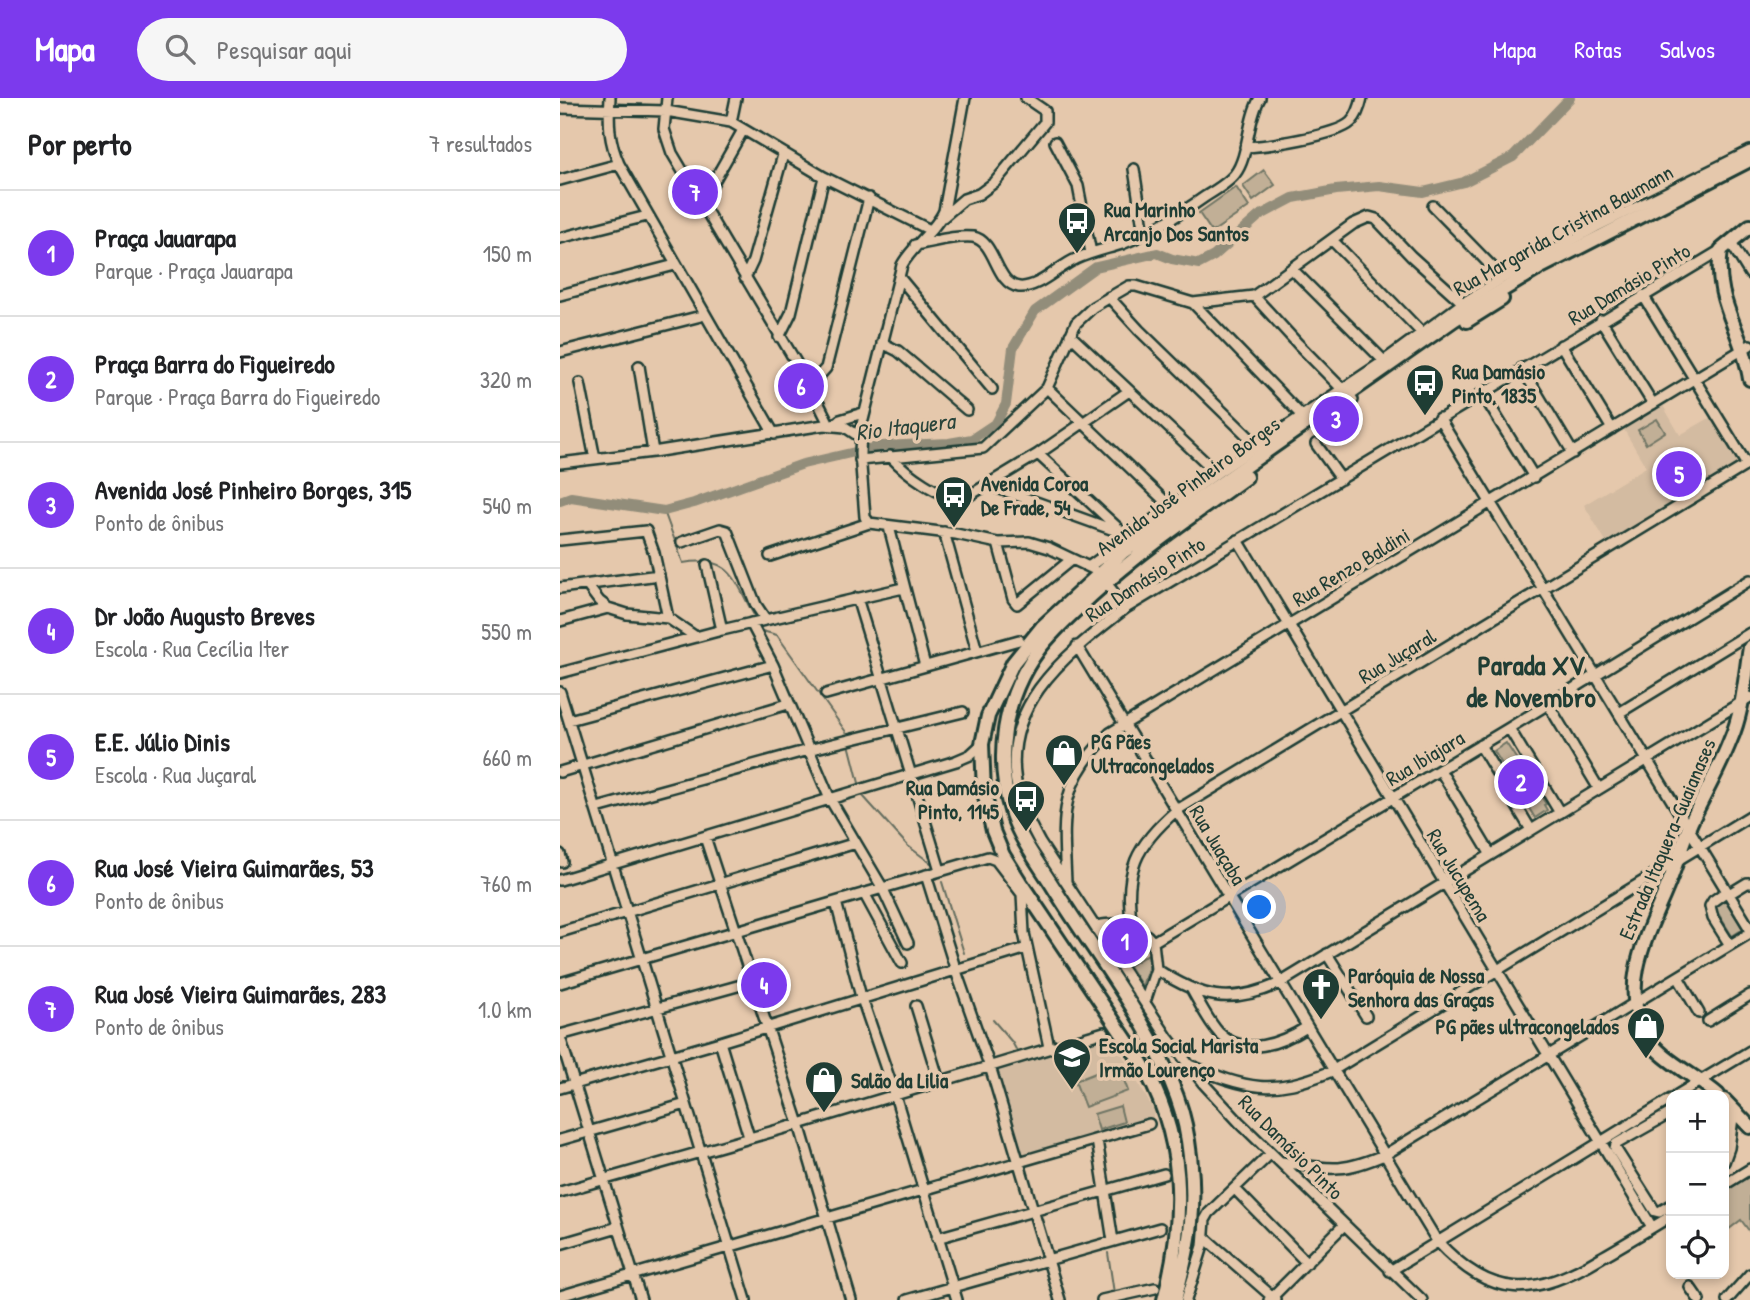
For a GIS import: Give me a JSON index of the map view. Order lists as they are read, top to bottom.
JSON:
{
  "streets": {
    "main road": ["Avenida José Pinheiro Borges", "Estrada Itaquera-Guaianases"],
    "street": [
      "Rua Margarida Cristina Baumann",
      "Rua Damásio Pinto",
      "Rua Renzo Baldini",
      "Rua Juçaral",
      "Rua Ibiajara",
      "Rua Juaçaba",
      "Rua Jucupema"
    ]
  },
  "crossings": [
    ["Rua Margarida Cristina Baumann", "Avenida José Pinheiro Borges"],
    ["Rua Damásio Pinto", "Rua Renzo Baldini"],
    ["Rua Damásio Pinto", "Rua Juaçaba"],
    ["Rua Damásio Pinto", "Rua Jucupema"],
    ["Rua Renzo Baldini", "Rua Juaçaba"],
    ["Rua Renzo Baldini", "Rua Jucupema"],
    ["Rua Juçaral", "Rua Juaçaba"],
    ["Rua Juçaral", "Rua Jucupema"],
    ["Rua Ibiajara", "Rua Juaçaba"],
    ["Rua Ibiajara", "Rua Jucupema"],
    ["Rua Juaçaba", "Rua Jucupema"]
  ],
  "districts": ["Parada XV de Novembro"],
  "water": ["Rio Itaquera"],
  "places": {
    "bus stop": [
      "Rua Marinho Arcanjo Dos Santos",
      "Rua Damásio Pinto, 1835",
      "Avenida Coroa De Frade, 54",
      "Rua Damásio Pinto, 1145"
    ],
    "shop": ["PG Pães Ultracongelados", "PG pães ultracongelados", "Salão da Lilia"],
    "church": ["Paróquia de Nossa Senhora das Graças"],
    "school or university": ["Escola Social Marista Irmão Lourenço"]
  },
  "page": {
    "header": "Mapa",
    "search": "Pesquisar aqui",
    "nav": ["Mapa", "Rotas", "Salvos"],
    "heading": ["Por perto", "7 resultados"],
    "pins": [
      "7",
      "6",
      "3",
      "5",
      "2",
      "1",
      "4"
    ],
    "list": [
      {
        "mark": "1",
        "name": "Praça Jauarapa",
        "note": "Parque · Praça Jauarapa",
        "value": "150 m"
      },
      {
        "mark": "2",
        "name": "Praça Barra do Figueiredo",
        "note": "Parque · Praça Barra do Figueiredo",
        "value": "320 m"
      },
      {
        "mark": "3",
        "name": "Avenida José Pinheiro Borges, 315",
        "note": "Ponto de ônibus",
        "value": "540 m"
      },
      {
        "mark": "4",
        "name": "Dr João Augusto Breves",
        "note": "Escola · Rua Cecília Iter",
        "value": "550 m"
      },
      {
        "mark": "5",
        "name": "E.E. Júlio Dinis",
        "note": "Escola · Rua Juçaral",
        "value": "660 m"
      },
      {
        "mark": "6",
        "name": "Rua José Vieira Guimarães, 53",
        "note": "Ponto de ônibus",
        "value": "760 m"
      },
      {
        "mark": "7",
        "name": "Rua José Vieira Guimarães, 283",
        "note": "Ponto de ônibus",
        "value": "1.0 km"
      }
    ],
    "map_buttons": ["+", "−"]
  }
}
